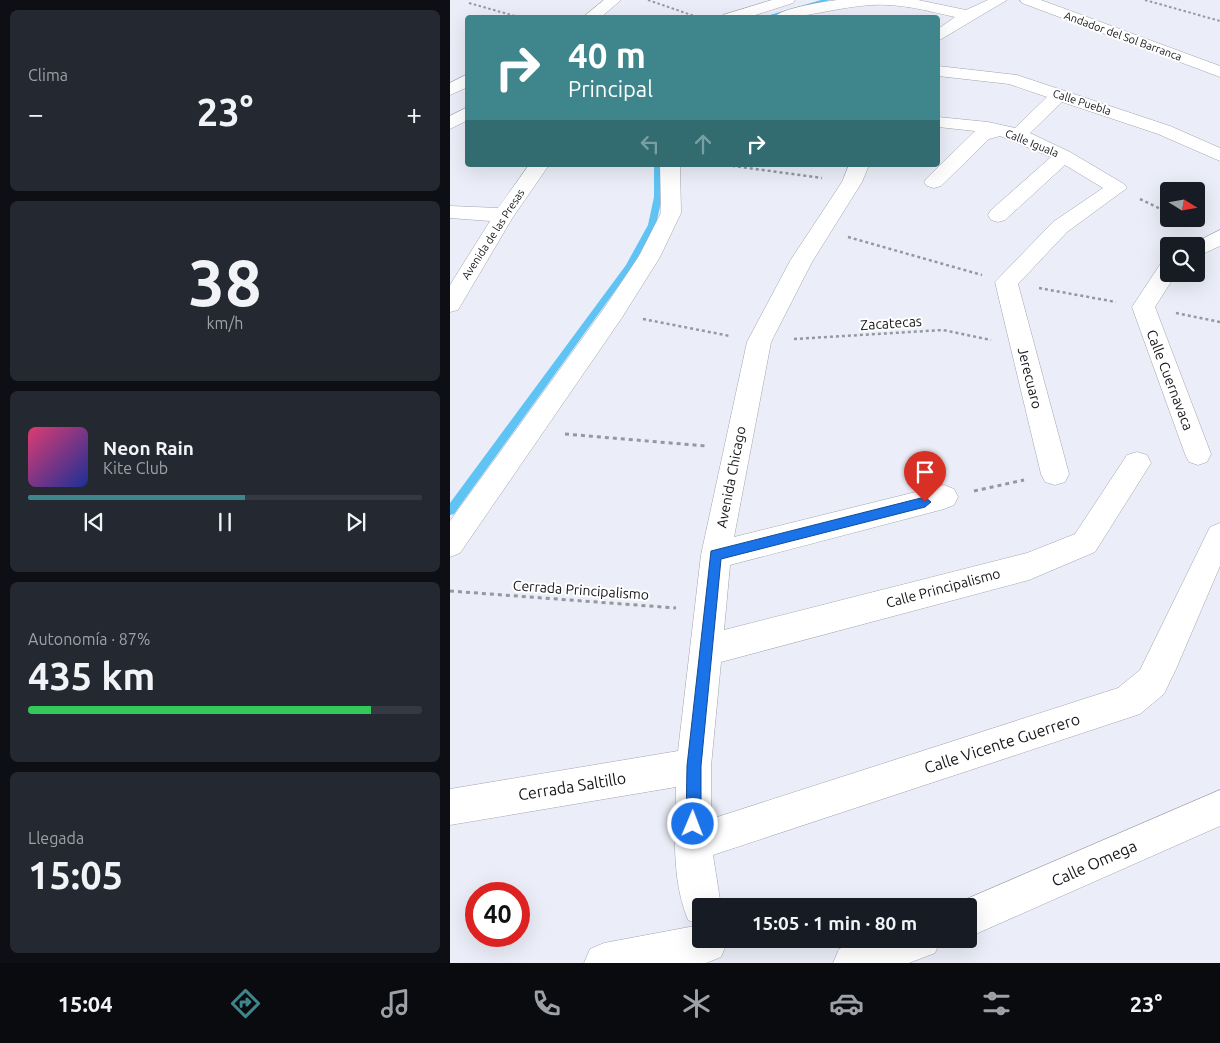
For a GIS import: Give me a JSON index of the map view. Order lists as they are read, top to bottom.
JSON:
{
  "streets": {
    "street": [
      "Andador del Sol Barranca",
      "Calle Puebla",
      "Calle Iguala",
      "Avenida de las Presas",
      "Jerecuaro",
      "Calle Cuernavaca",
      "Avenida Chicago",
      "Calle Principalismo",
      "Calle Vicente Guerrero",
      "Cerrada Saltillo",
      "Calle Omega"
    ],
    "path": ["Zacatecas", "Cerrada Principalismo"]
  },
  "crossings": [
    ["Calle Iguala", "Jerecuaro"],
    ["Zacatecas", "Jerecuaro"],
    ["Zacatecas", "Avenida Chicago"],
    ["Avenida Chicago", "Calle Principalismo"],
    ["Avenida Chicago", "Cerrada Principalismo"],
    ["Avenida Chicago", "Calle Vicente Guerrero"],
    ["Avenida Chicago", "Cerrada Saltillo"]
  ],
  "north": "right",
  "page": {
    "tile": [
      "Clima",
      ["38", "km/h"],
      ["Autonomía · 87%", "435 km"],
      ["Llegada", "15:05"]
    ],
    "turn": ["40 m", "Principal"],
    "heat": ["−", "23°", "+"],
    "song": ["Neon Rain", "Kite Club"],
    "limit": "40",
    "trip": "15:05 · 1 min · 80 m",
    "tabs": ["15:04", "23°"]
  }
}
